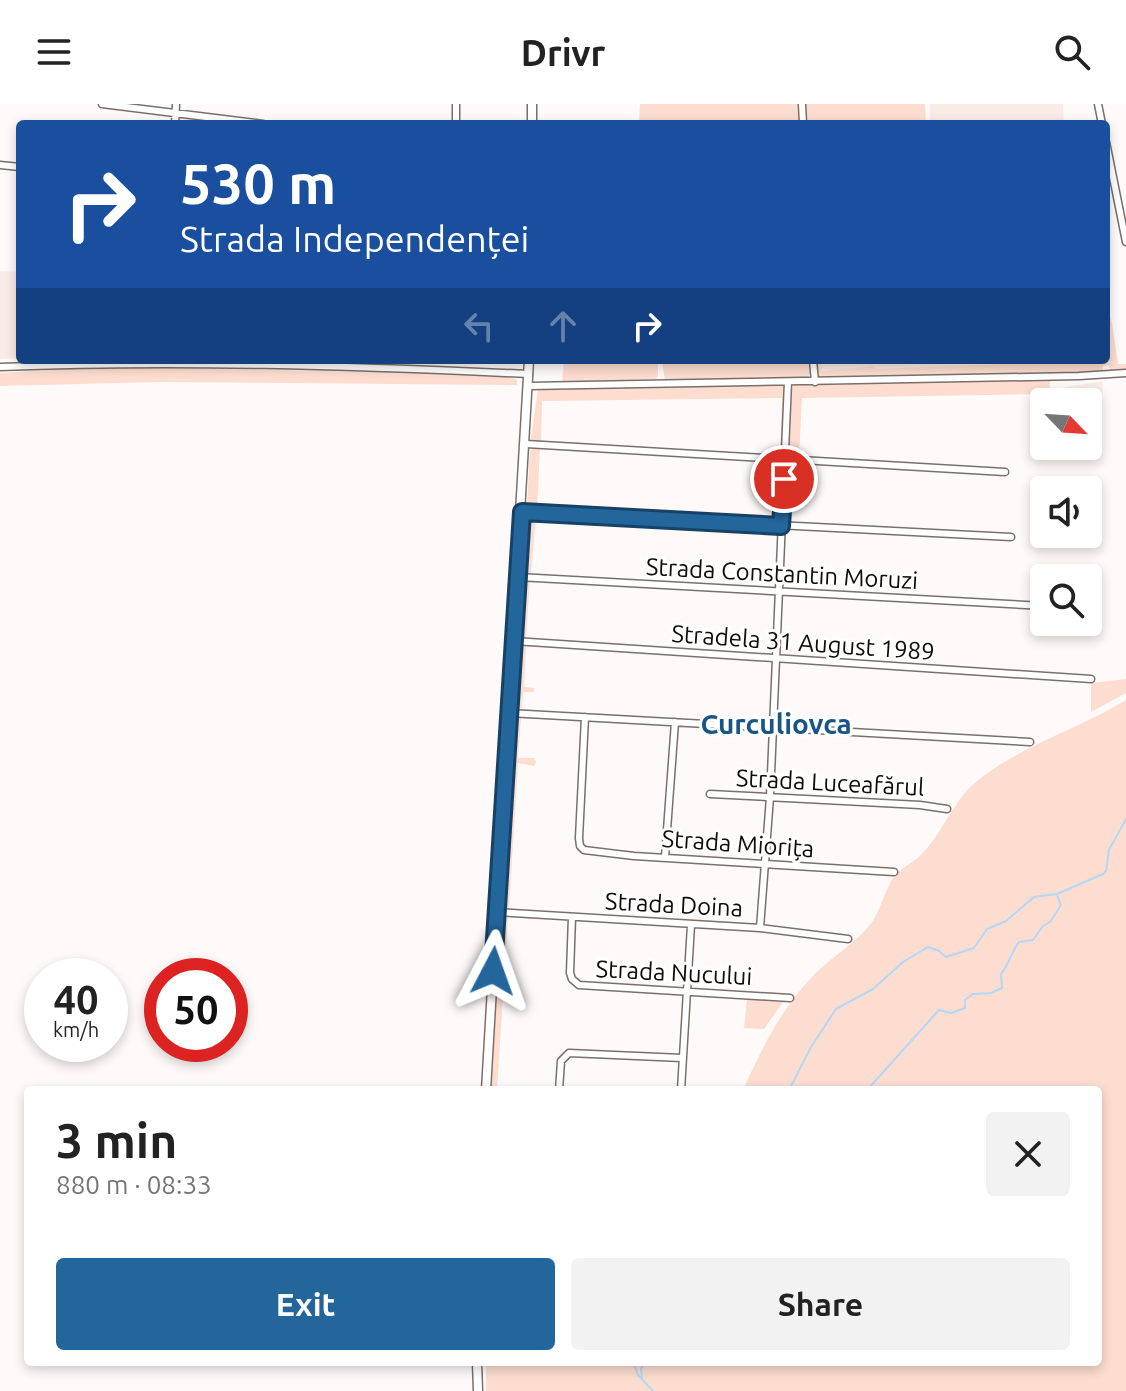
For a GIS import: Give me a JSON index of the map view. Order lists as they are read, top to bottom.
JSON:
{
  "streets": {
    "street": [
      "Strada Constantin Moruzi",
      "Stradela 31 August 1989",
      "Strada Luceafărul",
      "Strada Miorița",
      "Strada Doina",
      "Strada Nucului"
    ]
  },
  "crossings": [
    ["Strada Doina", "Strada Nucului"]
  ],
  "districts": ["Curculiovca"],
  "north": "bottom right",
  "page": {
    "header": "Drivr",
    "turn": ["530 m", "Strada Independenței"],
    "speed": "40 km/h",
    "limit": "50",
    "heading": ["3 min", "880 m · 08:33"],
    "buttons": ["Exit", "Share"]
  }
}
